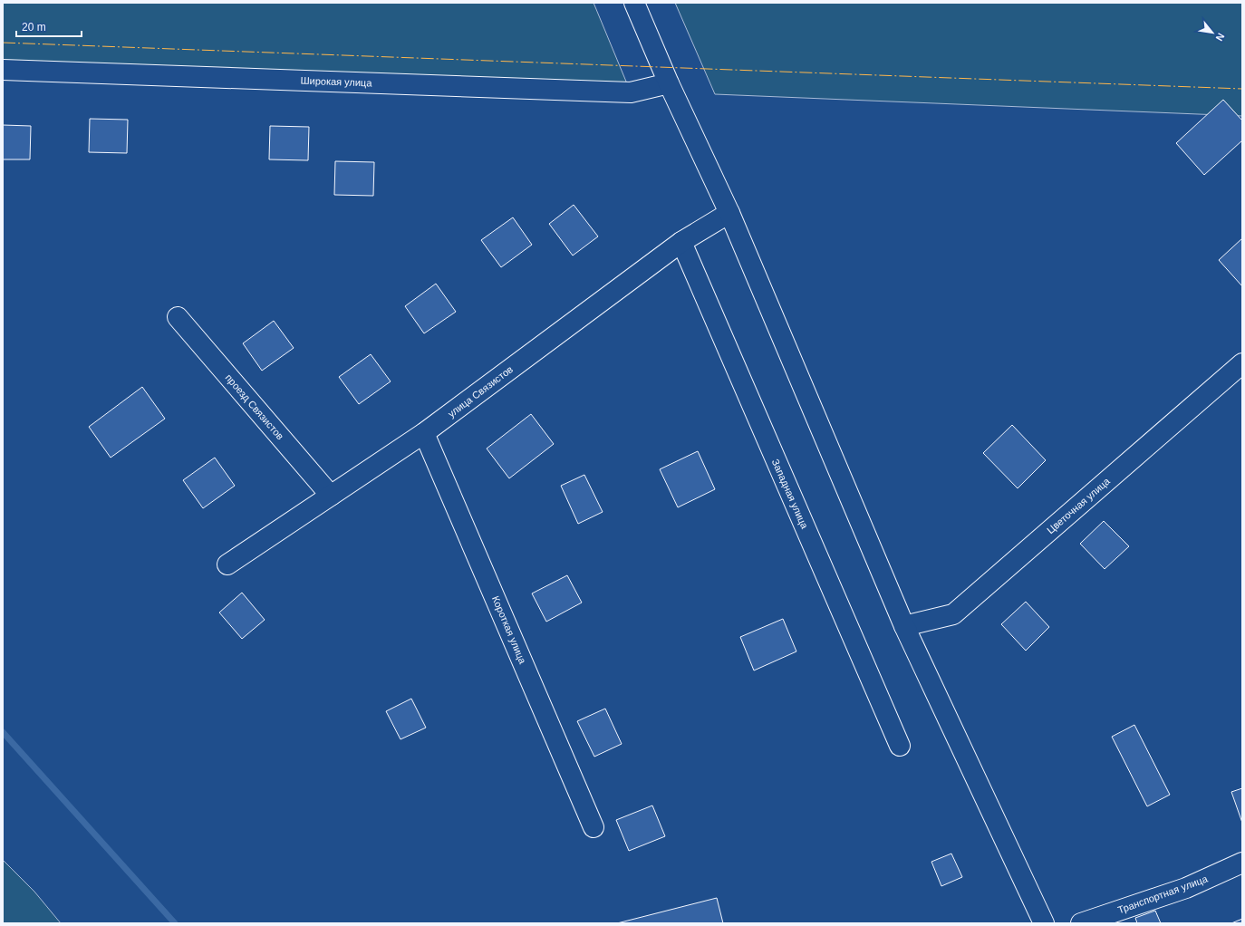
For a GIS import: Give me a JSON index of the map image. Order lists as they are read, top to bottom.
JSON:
{
  "streets": {
    "street": [
      "Широкая улица",
      "улица Связистов",
      "проезд Связистов",
      "Западная улица",
      "Цветочная улица",
      "Короткая улица",
      "Транспортная улица"
    ]
  },
  "crossings": [
    ["улица Связистов", "проезд Связистов"],
    ["улица Связистов", "Западная улица"],
    ["улица Связистов", "Короткая улица"]
  ],
  "scale_bar": "20 m",
  "north": "bottom right"
}
